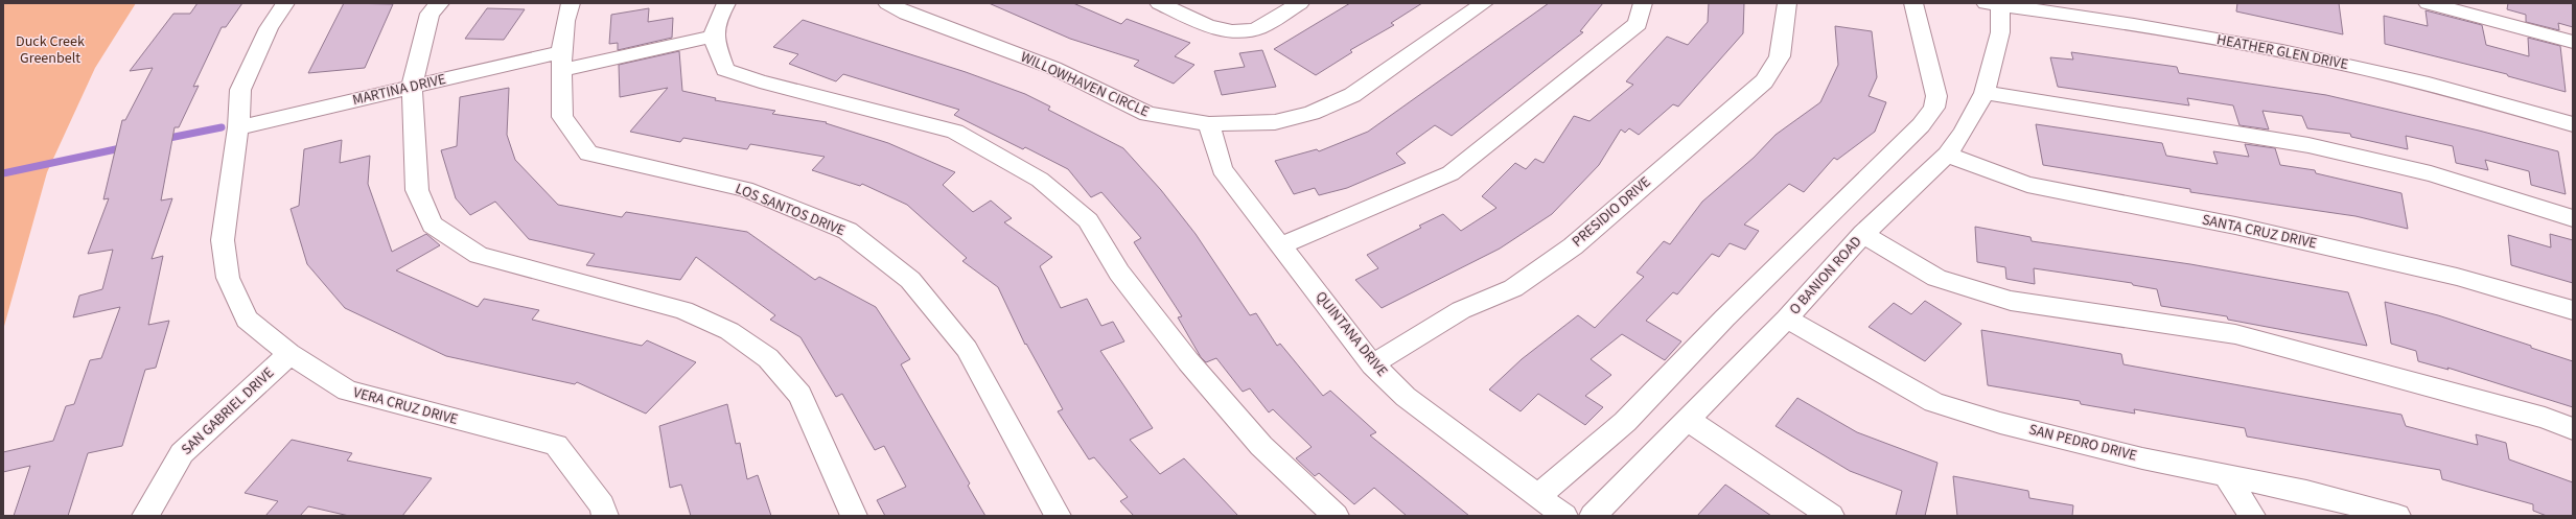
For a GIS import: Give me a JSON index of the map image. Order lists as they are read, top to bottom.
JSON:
{
  "streets": {
    "street": [
      "HEATHER GLEN DRIVE",
      "WILLOWHAVEN CIRCLE",
      "MARTINA DRIVE",
      "LOS SANTOS DRIVE",
      "PRESIDIO DRIVE",
      "SANTA CRUZ DRIVE",
      "O BANION ROAD",
      "QUINTANA DRIVE",
      "VERA CRUZ DRIVE",
      "SAN GABRIEL DRIVE",
      "SAN PEDRO DRIVE"
    ]
  },
  "crossings": [
    ["HEATHER GLEN DRIVE", "O BANION ROAD"],
    ["WILLOWHAVEN CIRCLE", "QUINTANA DRIVE"],
    ["MARTINA DRIVE", "LOS SANTOS DRIVE"],
    ["MARTINA DRIVE", "VERA CRUZ DRIVE"],
    ["PRESIDIO DRIVE", "QUINTANA DRIVE"],
    ["SANTA CRUZ DRIVE", "O BANION ROAD"],
    ["O BANION ROAD", "SAN PEDRO DRIVE"],
    ["VERA CRUZ DRIVE", "SAN GABRIEL DRIVE"]
  ],
  "parks": ["Duck Creek Greenbelt"]
}
